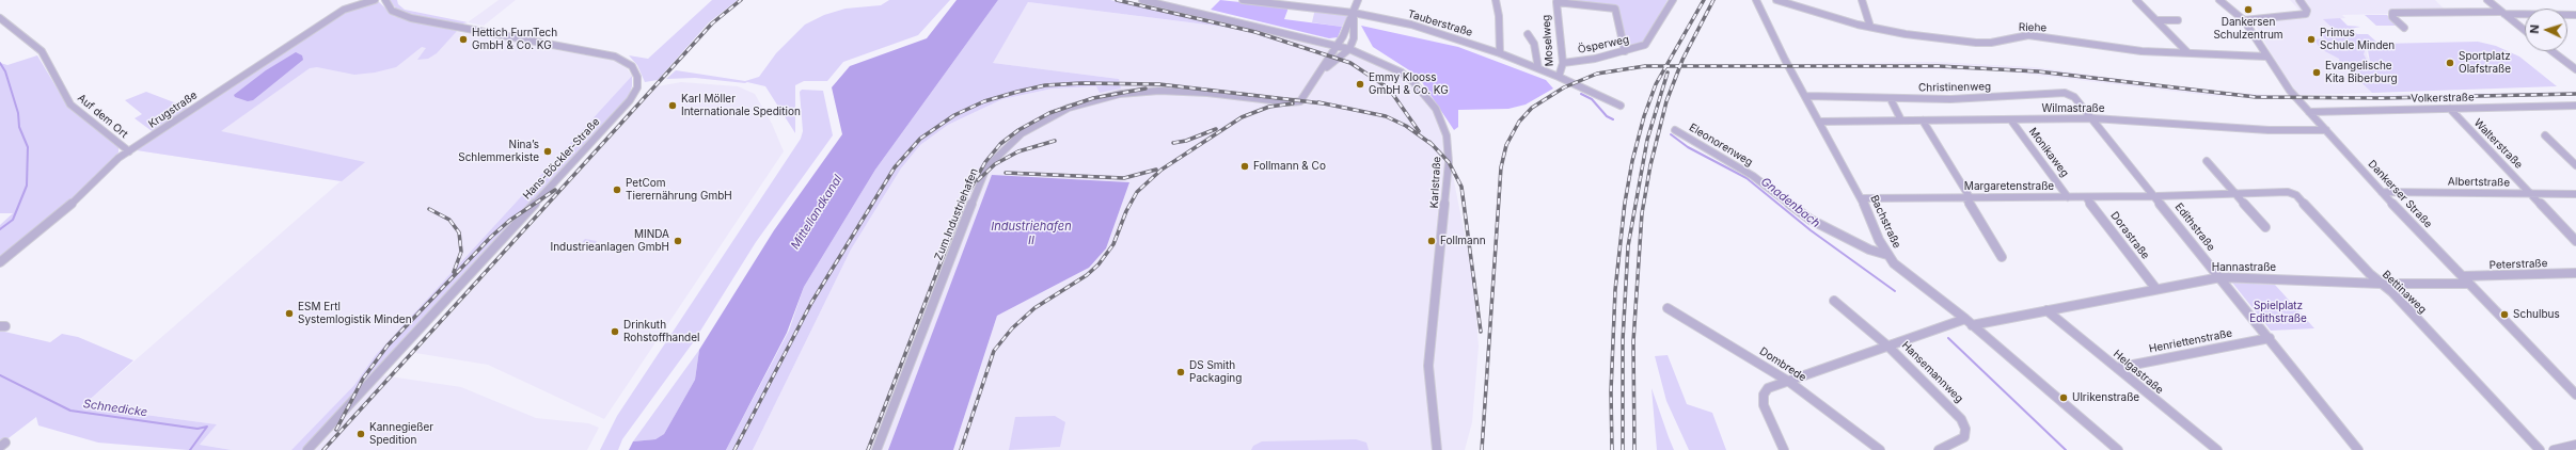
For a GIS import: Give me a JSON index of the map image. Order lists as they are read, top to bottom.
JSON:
{
  "streets": {
    "street": [
      "Tauberstraße",
      "Riehe",
      "Moselweg",
      "Ösperweg",
      "Christinenweg",
      "Volkerstraße",
      "Wilmastraße",
      "Krugstraße",
      "Auf dem Ort",
      "Walterstraße",
      "Eleonorenweg",
      "Monikaweg",
      "Hans-Böckler-Straße",
      "Karlstraße",
      "Albertstraße",
      "Margaretenstraße",
      "Dankerser Straße",
      "Zum Industriehafen",
      "Bachstraße",
      "Edithstraße",
      "Dorastraße",
      "Peterstraße",
      "Hannastraße",
      "Bettinaweg",
      "Henriettenstraße",
      "Dombrede",
      "Hansemannweg",
      "Helgastraße"
    ]
  },
  "crossings": [
    ["Tauberstraße", "Moselweg"],
    ["Tauberstraße", "Zum Industriehafen"],
    ["Riehe", "Dankerser Straße"],
    ["Moselweg", "Ösperweg"],
    ["Christinenweg", "Wilmastraße"],
    ["Christinenweg", "Bachstraße"],
    ["Christinenweg", "Edithstraße"],
    ["Volkerstraße", "Walterstraße"],
    ["Volkerstraße", "Dankerser Straße"],
    ["Wilmastraße", "Monikaweg"],
    ["Wilmastraße", "Dankerser Straße"],
    ["Wilmastraße", "Bachstraße"],
    ["Wilmastraße", "Edithstraße"],
    ["Krugstraße", "Auf dem Ort"],
    ["Walterstraße", "Albertstraße"],
    ["Eleonorenweg", "Bachstraße"],
    ["Monikaweg", "Margaretenstraße"],
    ["Karlstraße", "Zum Industriehafen"],
    ["Albertstraße", "Dankerser Straße"],
    ["Margaretenstraße", "Bachstraße"],
    ["Margaretenstraße", "Edithstraße"],
    ["Margaretenstraße", "Dorastraße"],
    ["Margaretenstraße", "Bettinaweg"],
    ["Dankerser Straße", "Peterstraße"],
    ["Dankerser Straße", "Hannastraße"],
    ["Bachstraße", "Hannastraße"],
    ["Edithstraße", "Hannastraße"],
    ["Edithstraße", "Bettinaweg"],
    ["Edithstraße", "Henriettenstraße"],
    ["Dorastraße", "Hannastraße"],
    ["Hannastraße", "Bettinaweg"],
    ["Hannastraße", "Dombrede"],
    ["Hannastraße", "Hansemannweg"],
    ["Hannastraße", "Helgastraße"],
    ["Henriettenstraße", "Helgastraße"]
  ],
  "water": [
    "Gnadenbach",
    "Mittellandkanal",
    "Industriehafen II",
    "Schnedicke"
  ],
  "parks": ["Spielplatz Edithstraße"],
  "places": [
    "Dankersen Schulzentrum",
    "Hettich FurnTech GmbH & Co. KG",
    "Primus Schule Minden",
    "Sportplatz Olafstraße",
    "Evangelische Kita Biberburg",
    "Emmy Klooss GmbH & Co. KG",
    "Karl Möller Internationale Spedition",
    "Nina’s Schlemmerkiste",
    "Follmann & Co",
    "PetCom Tierernährung GmbH",
    "MINDA Industrieanlagen GmbH",
    "Follmann",
    "ESM Ertl Systemlogistik Minden",
    "Schulbus",
    "Drinkuth Rohstoffhandel",
    "DS Smith Packaging",
    "Ulrikenstraße",
    "Kannegießer Spedition"
  ],
  "north": "left"
}
